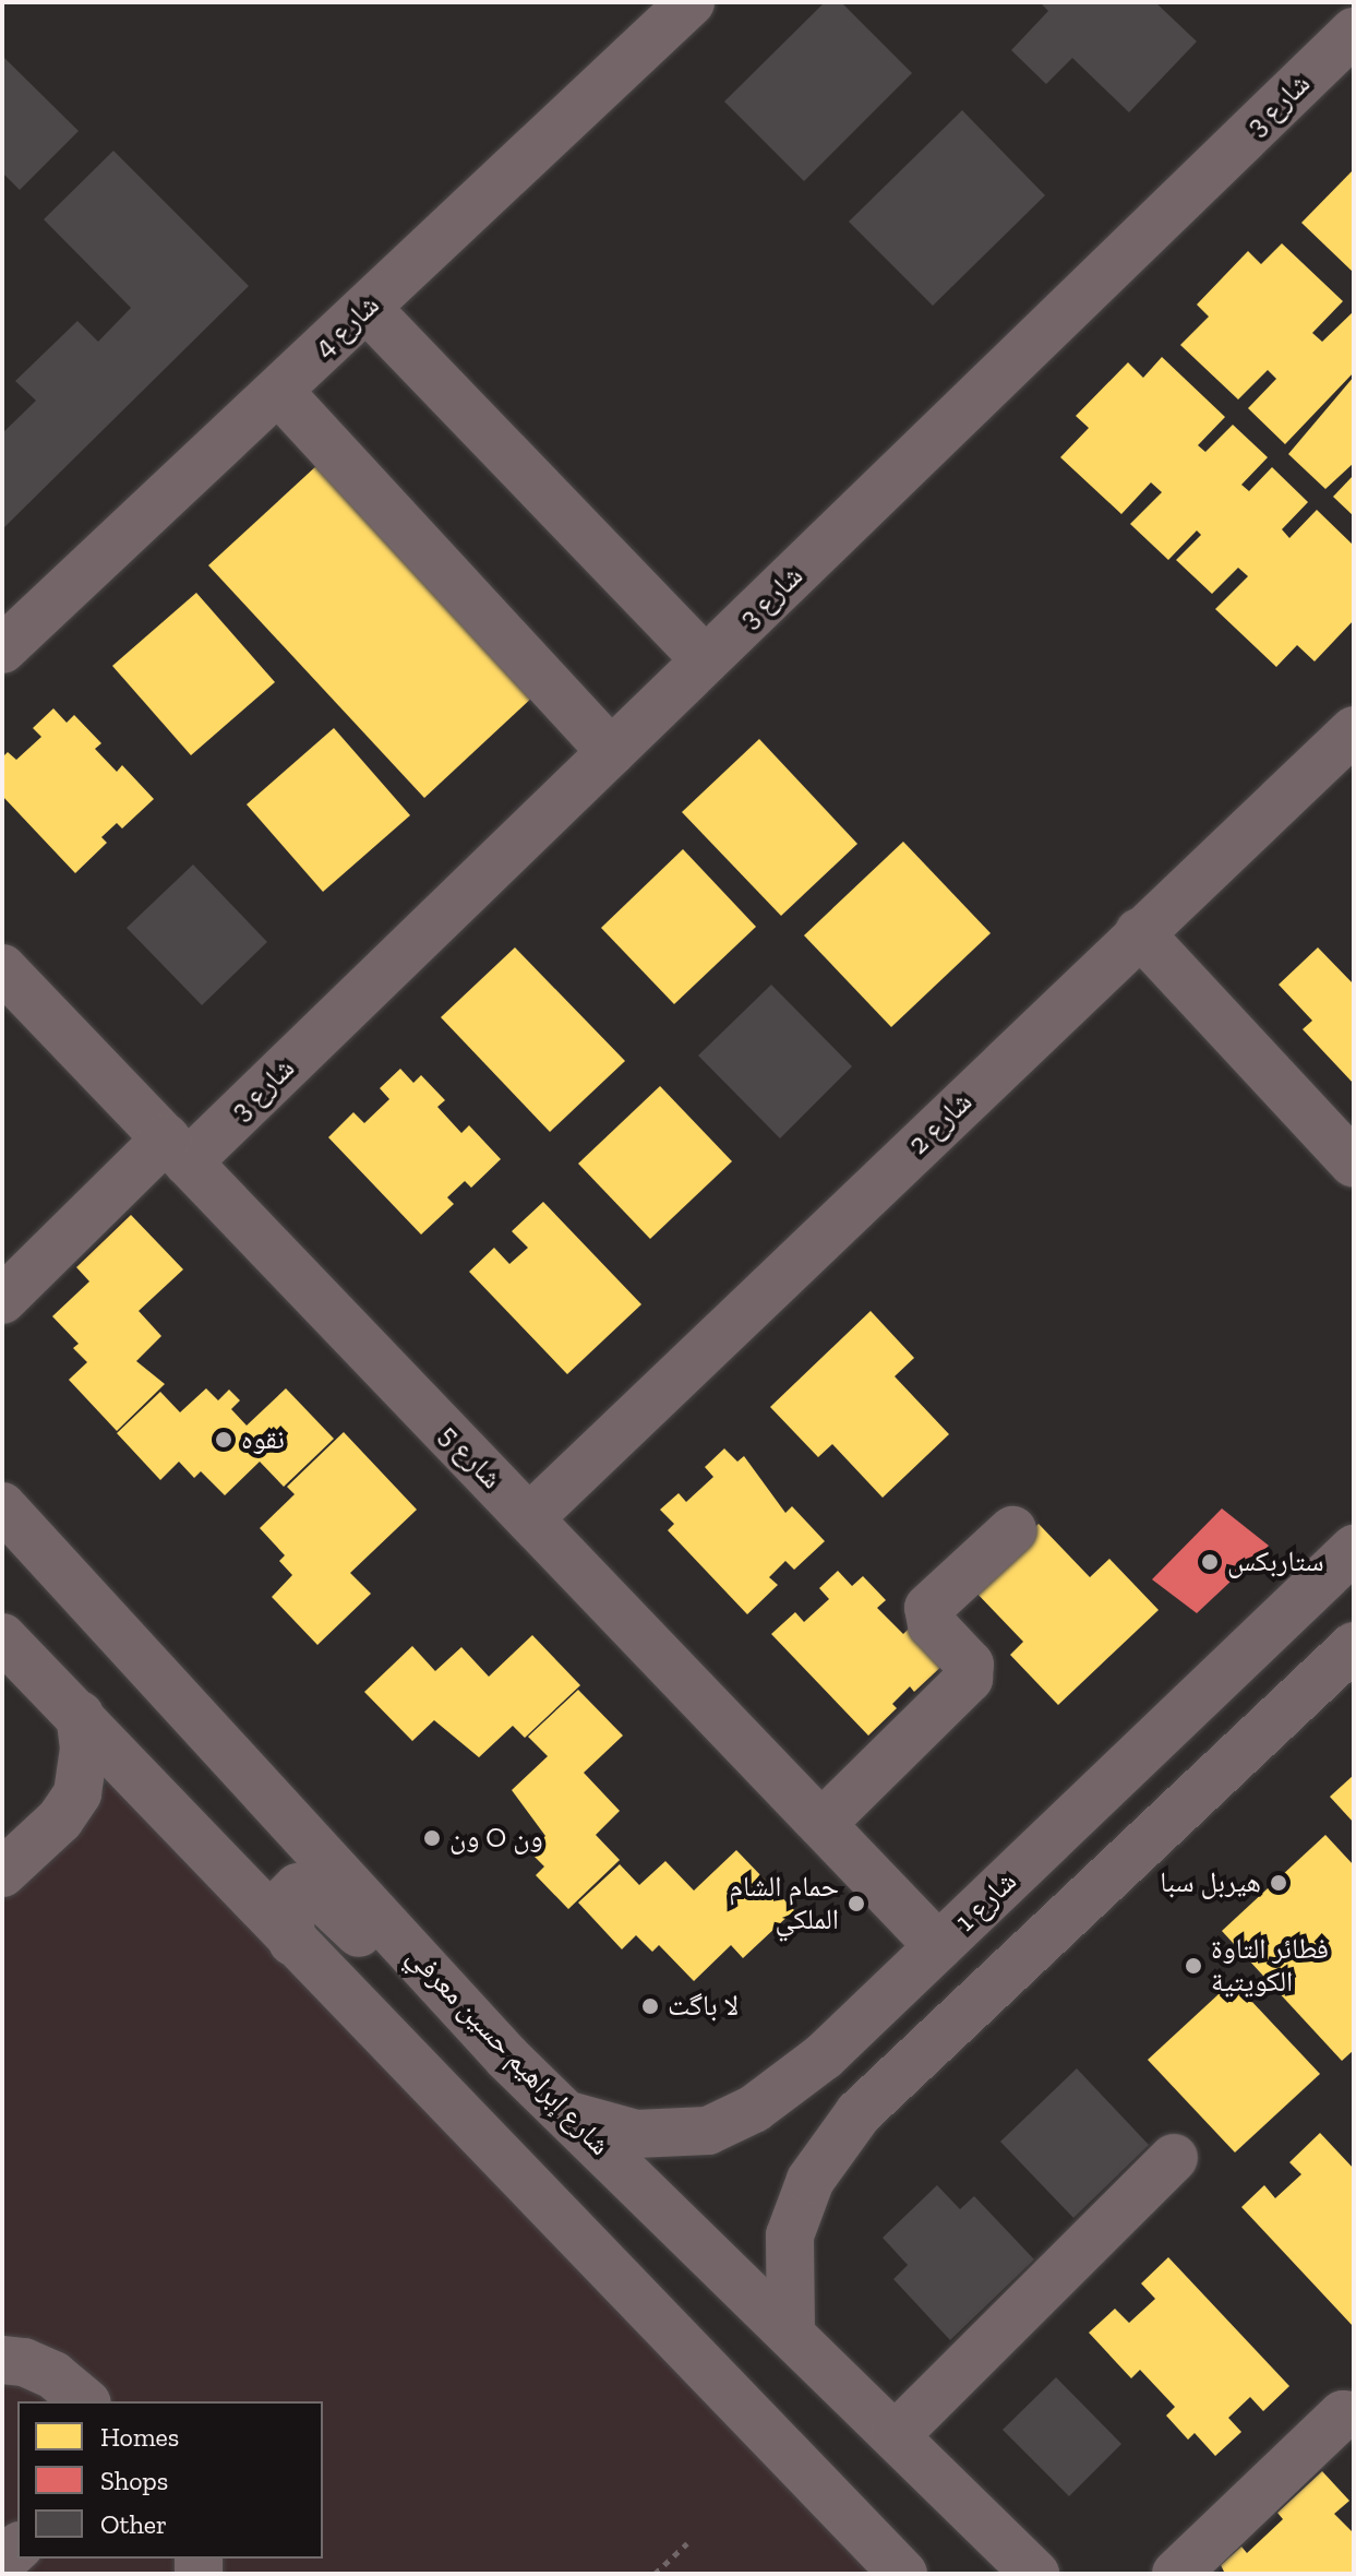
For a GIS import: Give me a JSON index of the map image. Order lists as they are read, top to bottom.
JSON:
{
  "streets": {
    "street": [
      "شارع 3",
      "شارع 4",
      "شارع 2",
      "شارع 5",
      "شارع 1",
      "شارع إبراهيم حسين معرفي"
    ]
  },
  "crossings": [
    ["شارع 3", "شارع 5"],
    ["شارع 2", "شارع 5"],
    ["شارع 5", "شارع 1"],
    ["شارع 1", "شارع إبراهيم حسين معرفي"]
  ],
  "places": [
    "نقوه",
    "ستاربكس",
    "ون O ون",
    "هيربل سبا",
    "حمام الشام الملكي",
    "فطائر التاوة الكويتية",
    "لا باگت"
  ],
  "legend": ["Homes", "Shops", "Other"]
}
